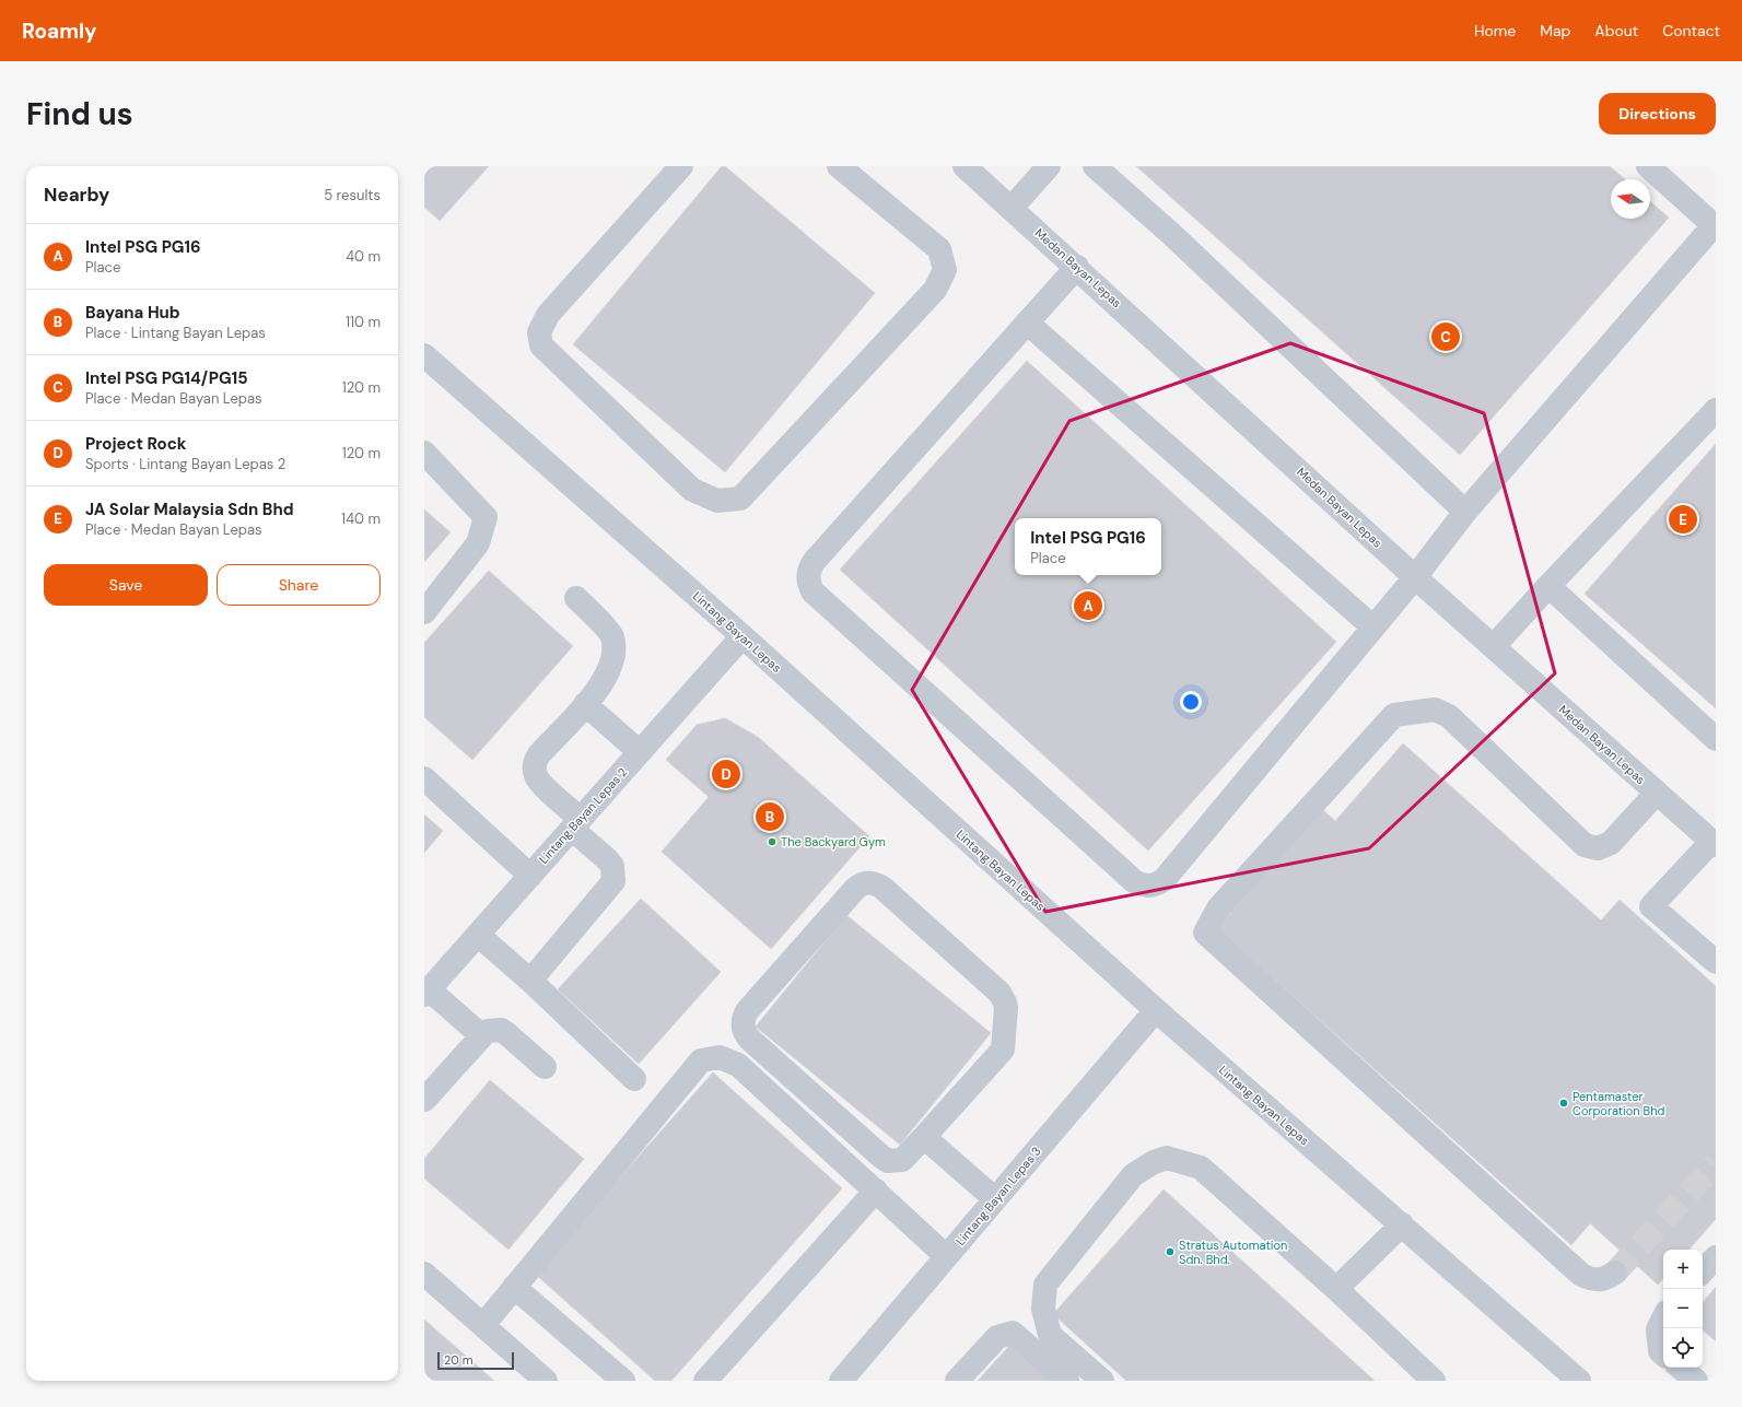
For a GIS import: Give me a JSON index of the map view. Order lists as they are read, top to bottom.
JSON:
{
  "streets": {
    "street": [
      "Medan Bayan Lepas",
      "Lintang Bayan Lepas",
      "Lintang Bayan Lepas 2",
      "Lintang Bayan Lepas 3"
    ]
  },
  "crossings": [
    ["Lintang Bayan Lepas", "Lintang Bayan Lepas 2"],
    ["Lintang Bayan Lepas", "Lintang Bayan Lepas 3"]
  ],
  "places": ["The Backyard Gym", "Pentamaster Corporation Bhd", "Stratus Automation Sdn. Bhd."],
  "scale_bar": "20 m",
  "north": "left",
  "page": {
    "header": "Roamly",
    "nav": [
      "Home",
      "Map",
      "About",
      "Contact"
    ],
    "buttons": [
      "Directions",
      ["Save", "Share"]
    ],
    "title": "Find us",
    "heading": ["Nearby", "5 results"],
    "list": [
      {
        "mark": "A",
        "name": "Intel PSG PG16",
        "note": "Place",
        "value": "40 m"
      },
      {
        "mark": "B",
        "name": "Bayana Hub",
        "note": "Place · Lintang Bayan Lepas",
        "value": "110 m"
      },
      {
        "mark": "C",
        "name": "Intel PSG PG14/PG15",
        "note": "Place · Medan Bayan Lepas",
        "value": "120 m"
      },
      {
        "mark": "D",
        "name": "Project Rock",
        "note": "Sports · Lintang Bayan Lepas 2",
        "value": "120 m"
      },
      {
        "mark": "E",
        "name": "JA Solar Malaysia Sdn Bhd",
        "note": "Place · Medan Bayan Lepas",
        "value": "140 m"
      }
    ],
    "pins": [
      "C",
      "E",
      "A",
      "D",
      "B"
    ],
    "popup": ["Intel PSG PG16", "Place"],
    "map_buttons": ["+", "−"],
    "scale": "20 m"
  }
}
